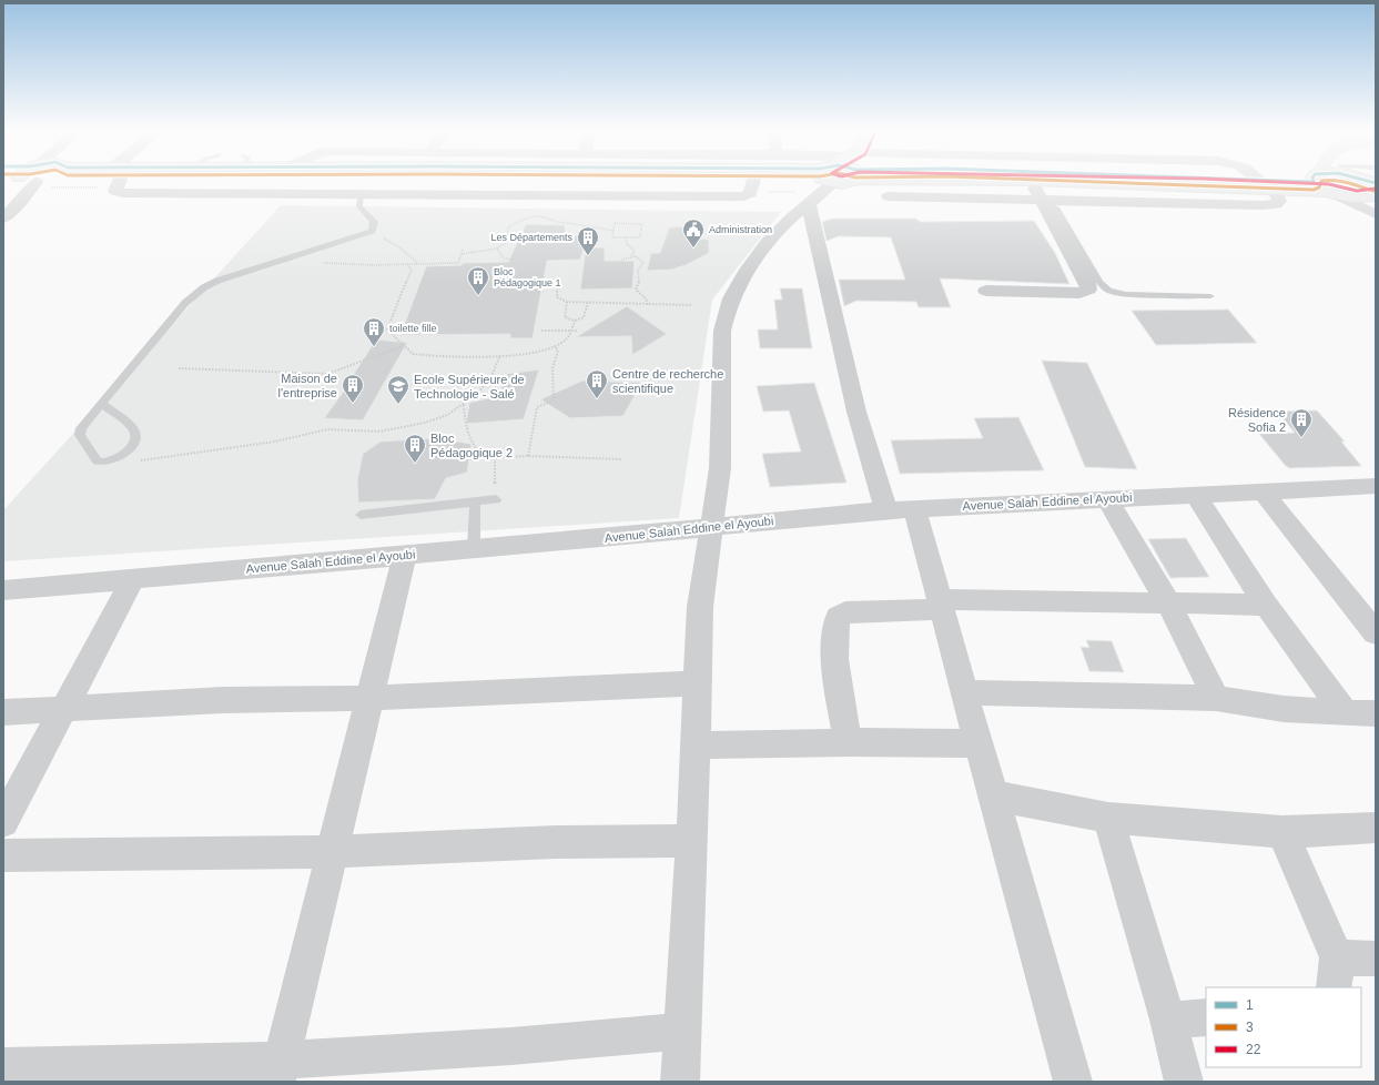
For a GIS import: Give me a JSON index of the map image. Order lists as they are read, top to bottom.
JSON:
{
  "streets": {
    "street": ["Avenue Salah Eddine el Ayoubi"]
  },
  "places": {
    "public building": ["Administration"],
    "building": [
      "Les Départements",
      "Bloc Pédagogique 1",
      "toilette fille",
      "Centre de recherche scientifique",
      "Maison de l'entreprise",
      "Résidence Sofia 2",
      "Bloc Pédagogique 2"
    ],
    "school or university": ["Ecole Supérieure de Technologie - Salé"]
  },
  "lines": ["transit line 1", "transit line 3", "transit line 22"],
  "legend": ["1", "3", "22"]
}
